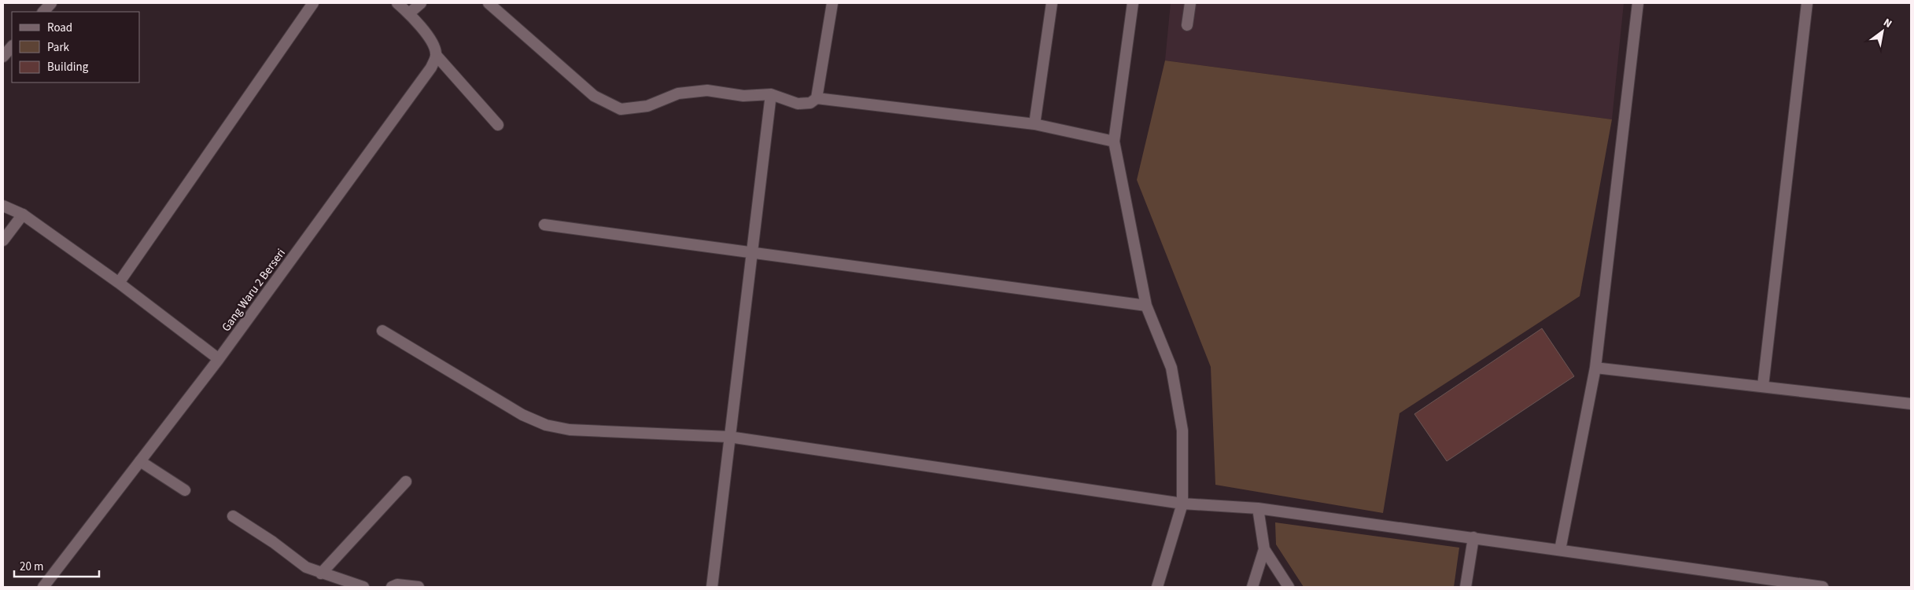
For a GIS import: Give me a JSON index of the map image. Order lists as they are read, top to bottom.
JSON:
{
  "streets": {
    "street": ["Gang Waru 2 Berseri"]
  },
  "legend": ["Road", "Park", "Building"],
  "scale_bar": "20 m",
  "north": "top right"
}
